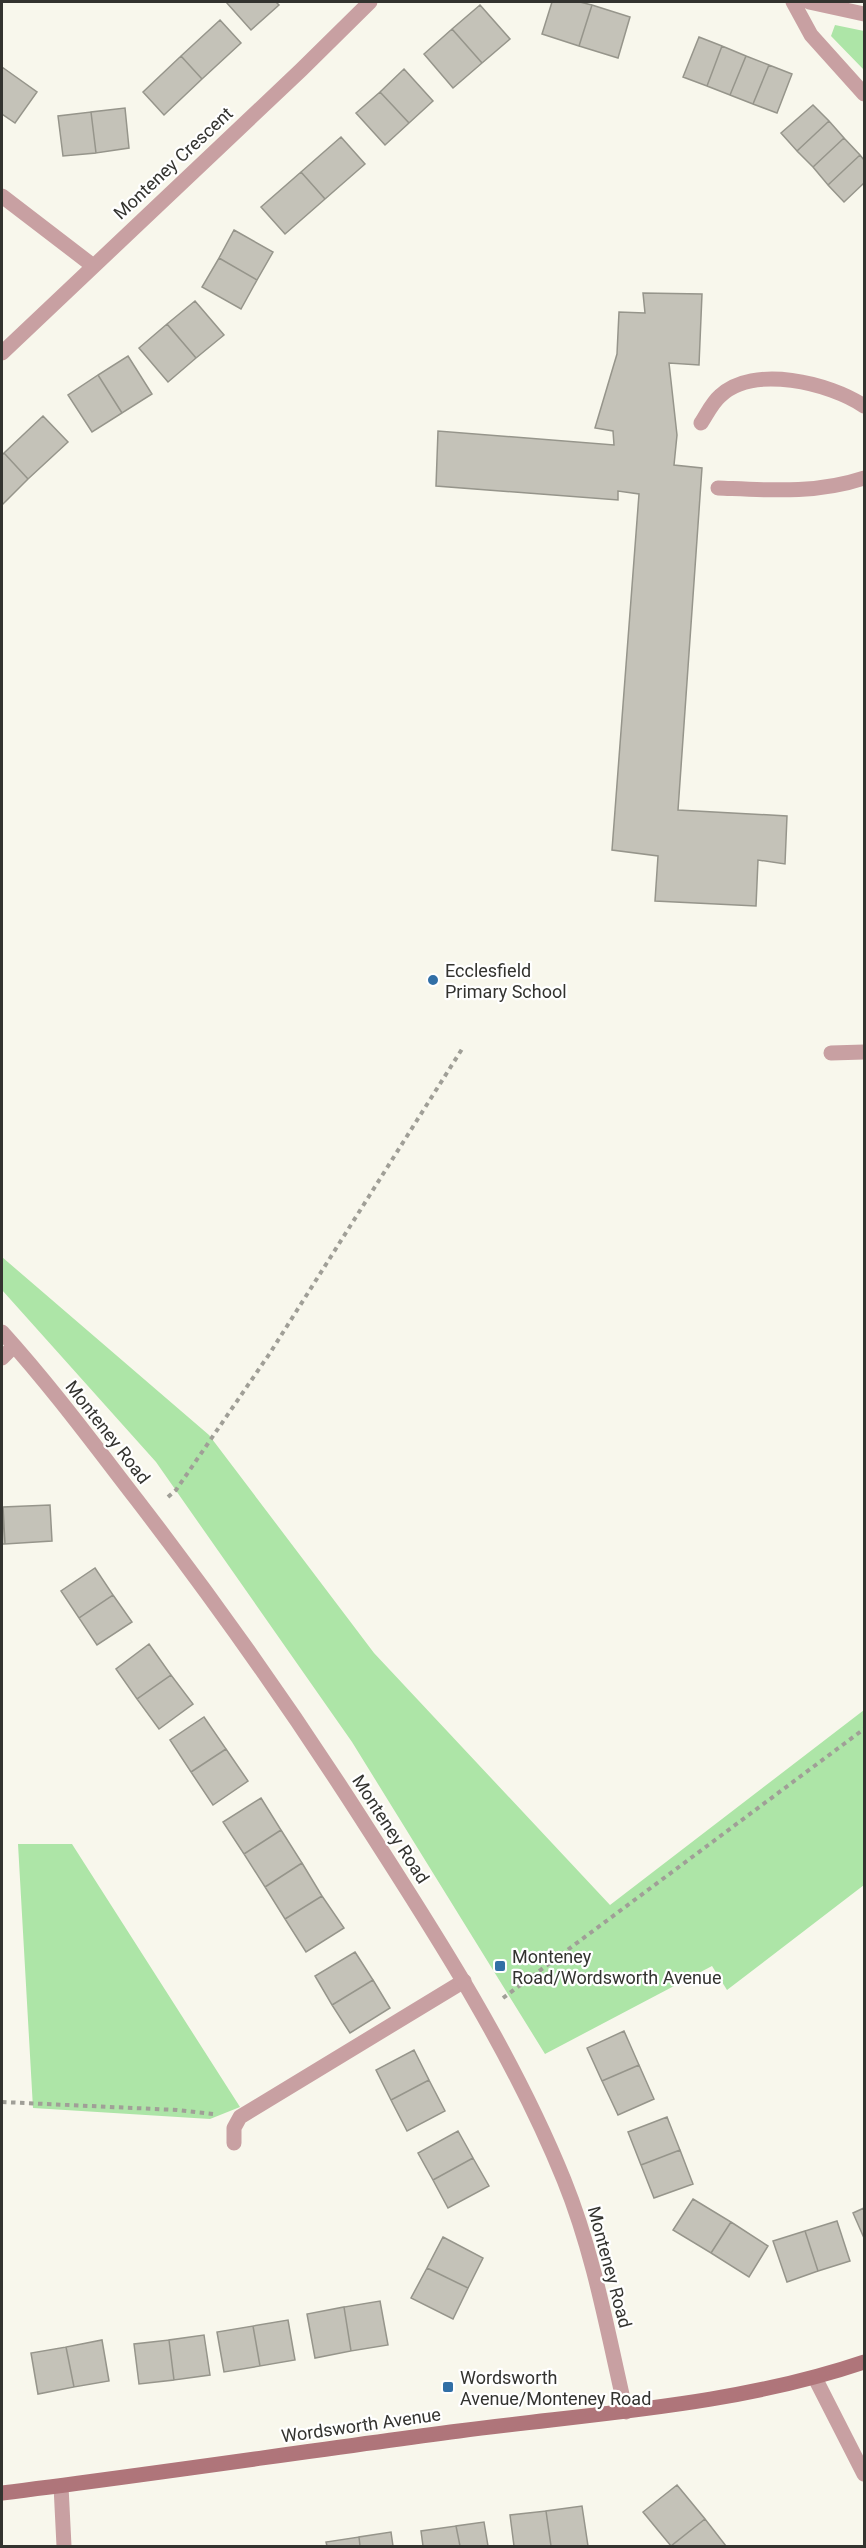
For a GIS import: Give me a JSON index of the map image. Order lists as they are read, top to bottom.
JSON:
{
  "streets": {
    "street": ["Monteney Crescent", "Monteney Road", "Wordsworth Avenue"]
  },
  "crossings": [
    ["Monteney Road", "Wordsworth Avenue"]
  ],
  "places": {
    "other": ["Ecclesfield Primary School"],
    "transit": ["Monteney Road/Wordsworth Avenue", "Wordsworth Avenue/Monteney Road"]
  }
}
